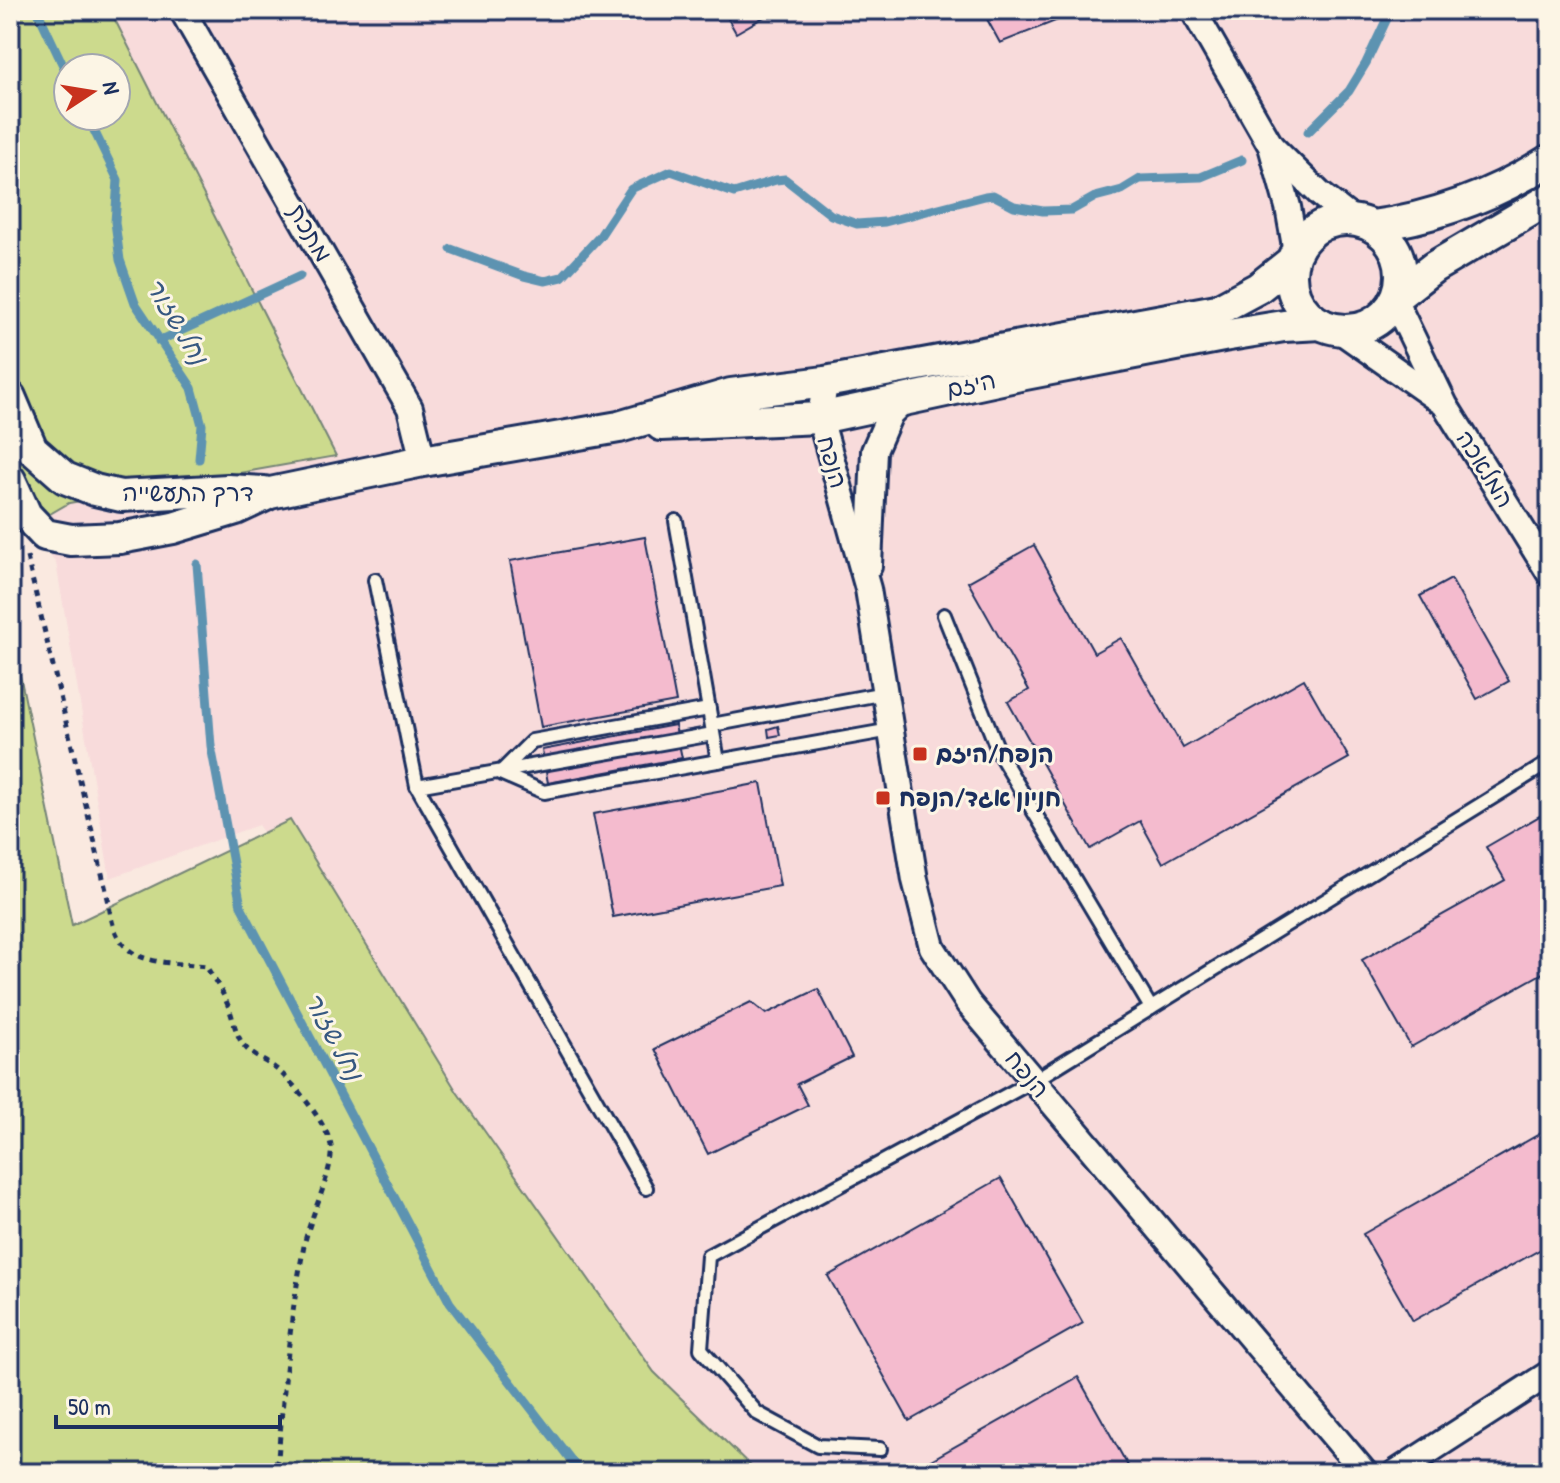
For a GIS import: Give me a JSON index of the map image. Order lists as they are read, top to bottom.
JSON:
{
  "streets": {
    "street": [
      "מתכת",
      "היזם",
      "הנפח",
      "המלאכה",
      "דרך התעשייה"
    ]
  },
  "crossings": [
    ["מתכת", "היזם"],
    ["מתכת", "דרך התעשייה"],
    ["היזם", "הנפח"],
    ["היזם", "המלאכה"],
    ["היזם", "דרך התעשייה"]
  ],
  "water": ["נחל שזור"],
  "places": {
    "transit": ["הנפח/היזם", "חניון אגד/הנפח"]
  },
  "scale_bar": "50 m",
  "north": "right"
}
